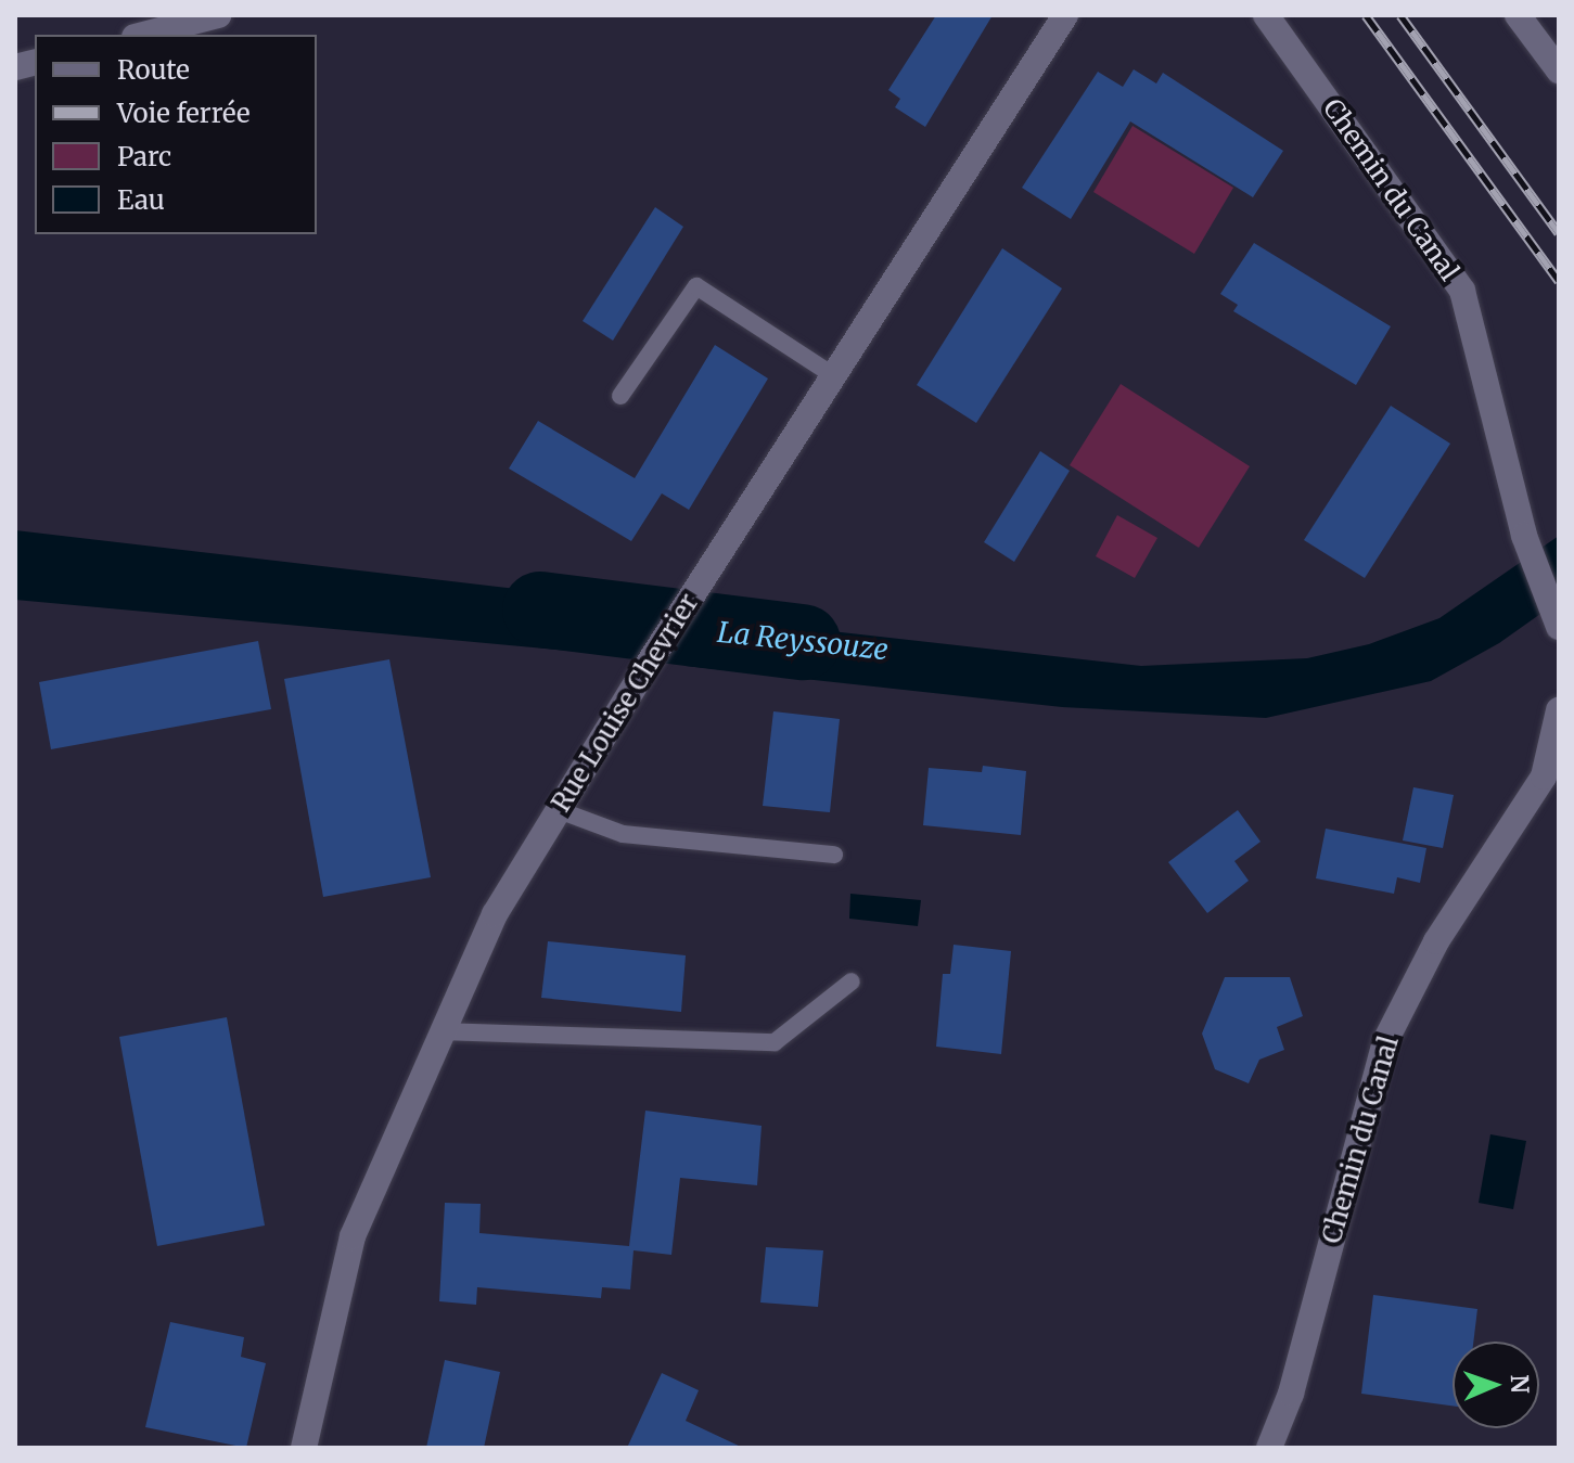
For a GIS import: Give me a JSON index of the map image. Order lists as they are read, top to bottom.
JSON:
{
  "streets": {
    "street": ["Chemin du Canal", "Rue Louise Chevrier"]
  },
  "water": ["La Reyssouze"],
  "legend": [
    "Route",
    "Voie ferrée",
    "Parc",
    "Eau"
  ],
  "north": "right"
}
